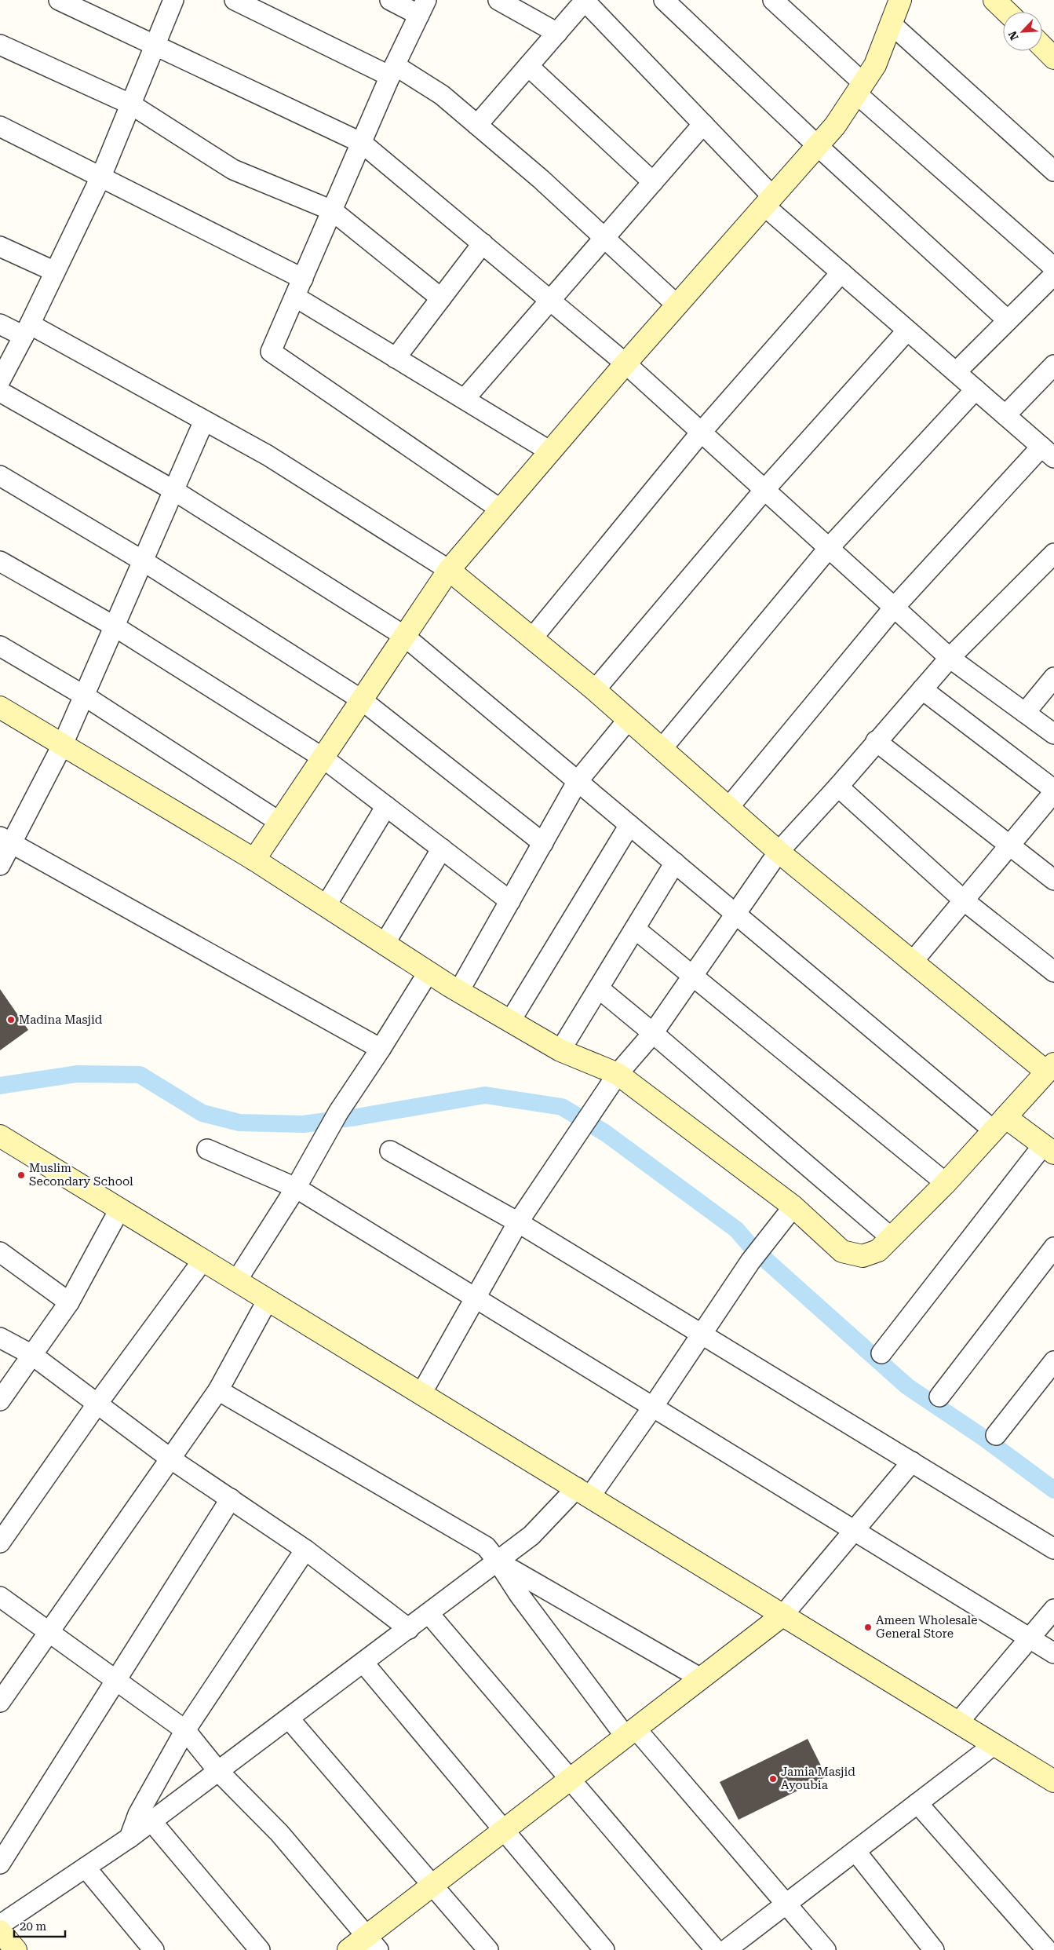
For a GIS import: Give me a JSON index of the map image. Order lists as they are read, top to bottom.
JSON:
{
  "places": [
    "Madina Masjid",
    "Muslim Secondary School",
    "Ameen Wholesale General Store",
    "Jamia Masjid Ayoubia"
  ],
  "scale_bar": "20 m",
  "north": "bottom left"
}
